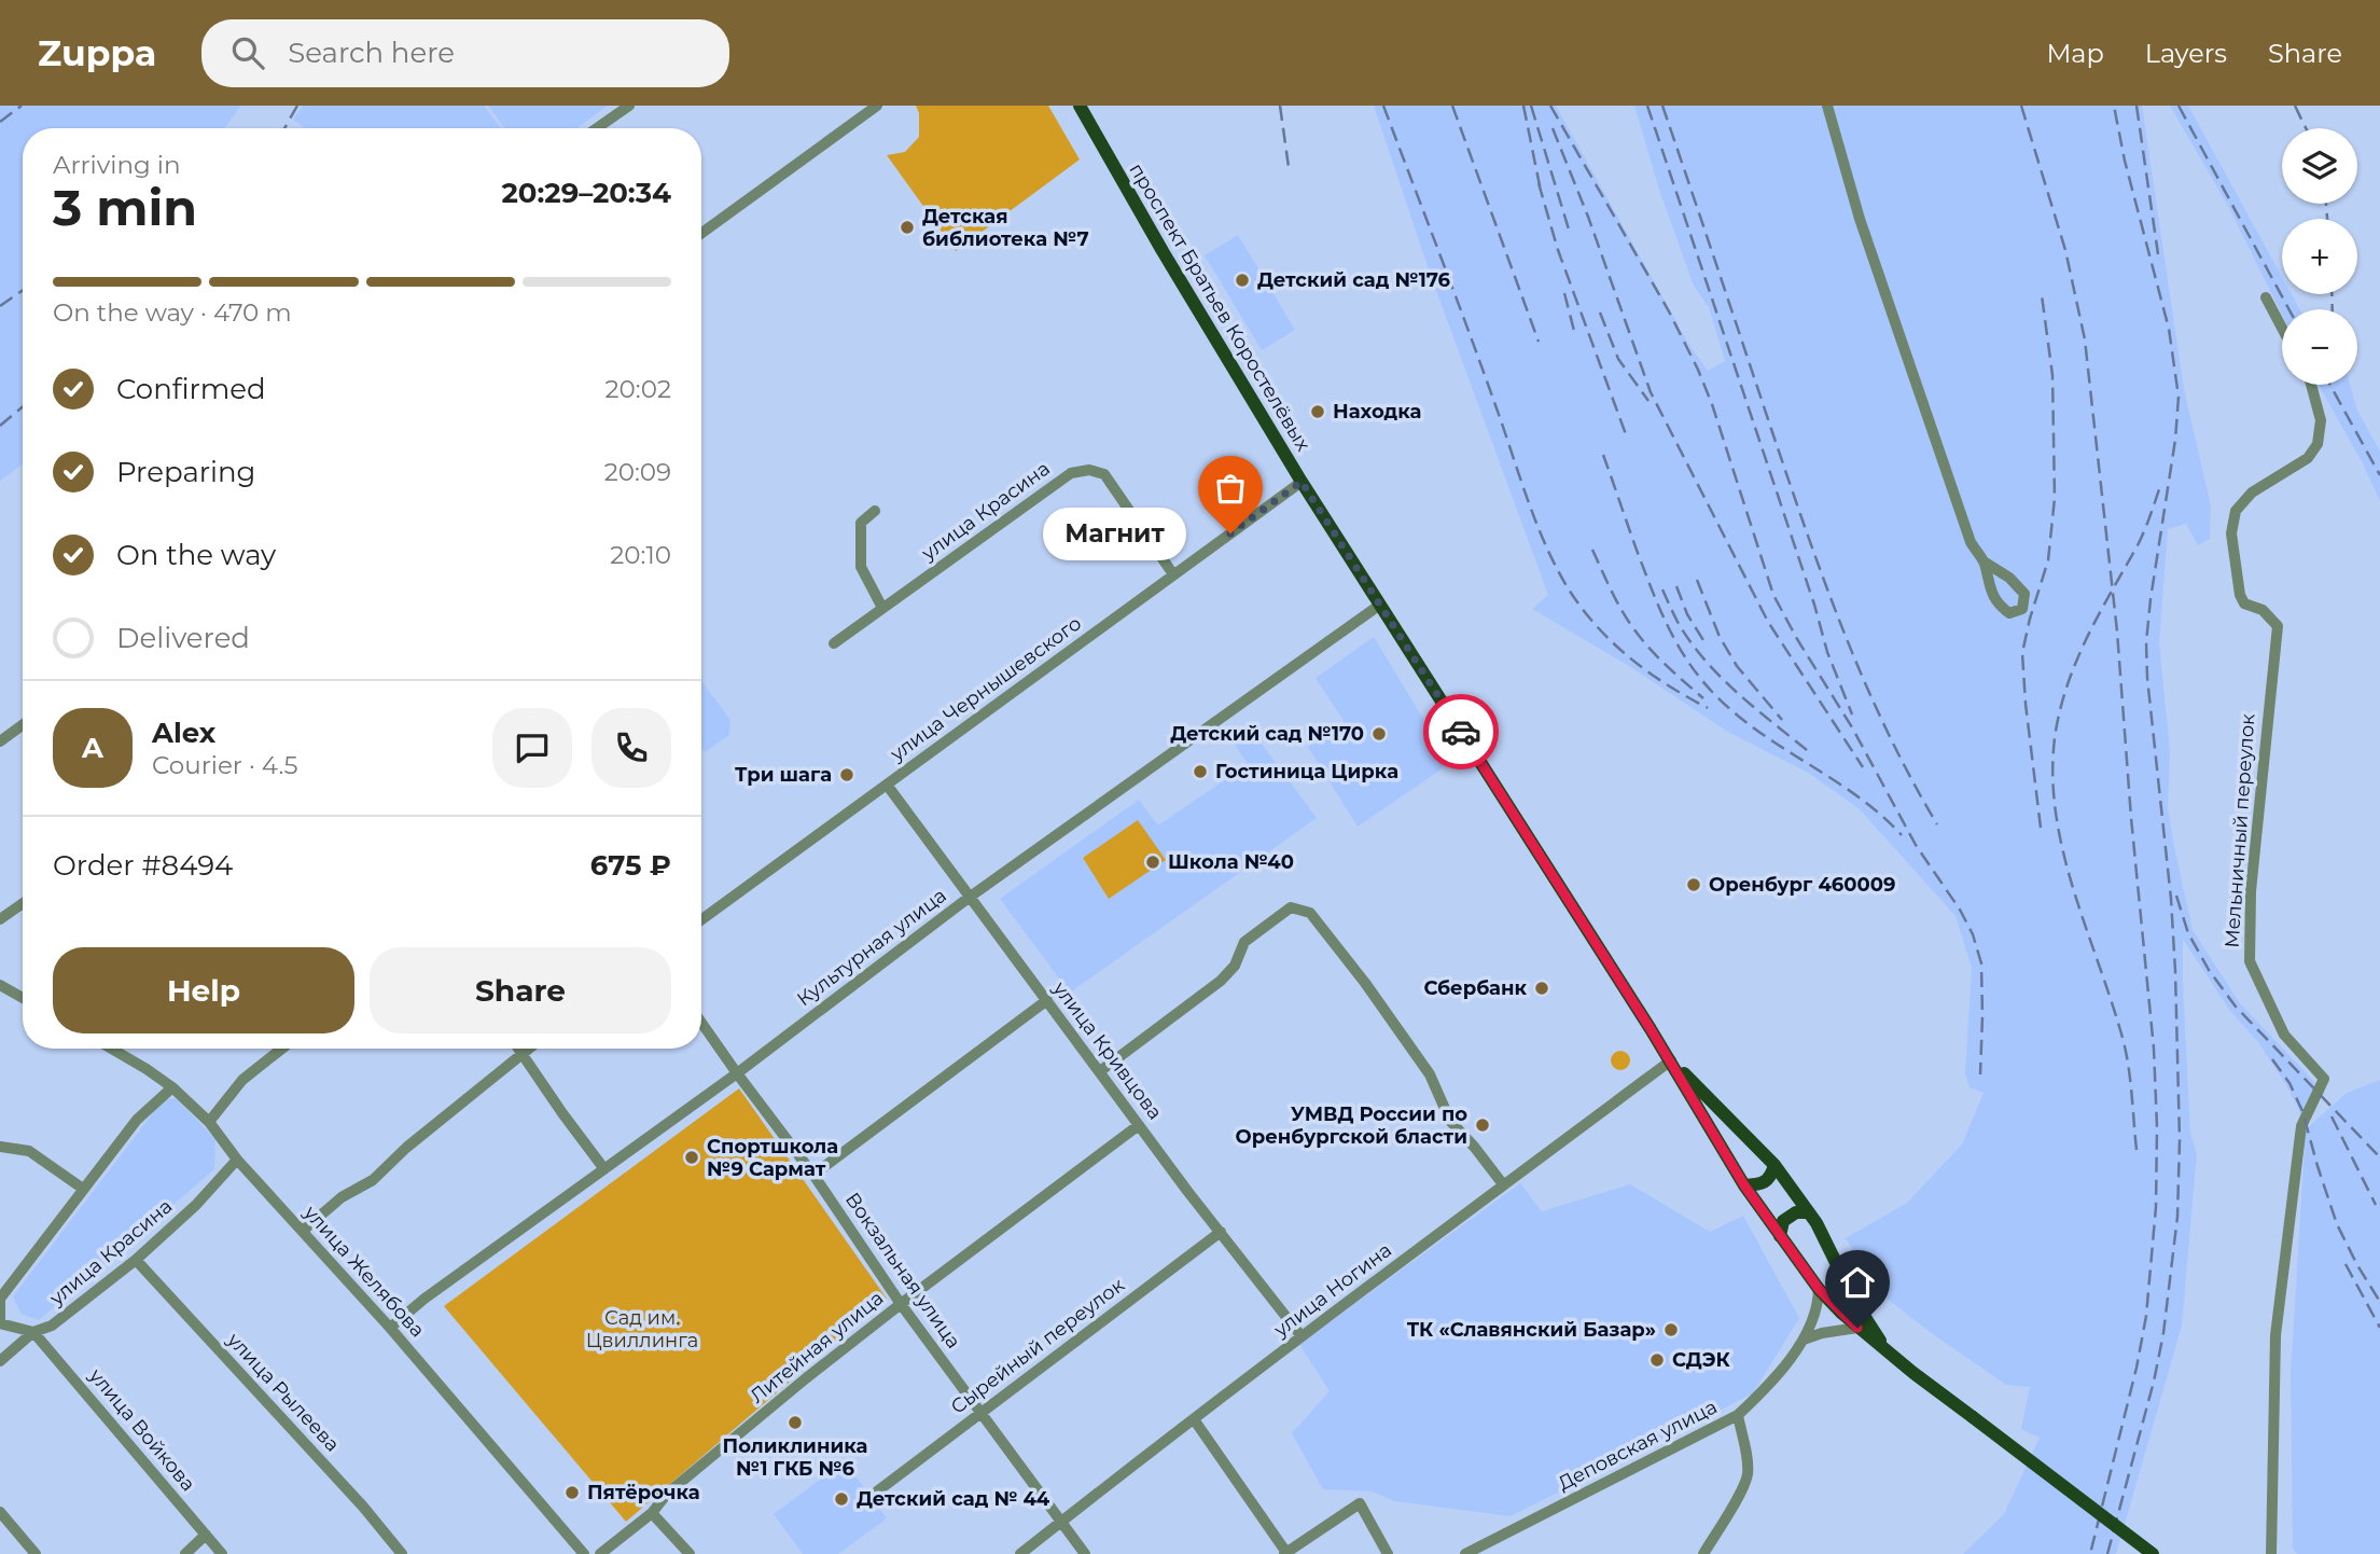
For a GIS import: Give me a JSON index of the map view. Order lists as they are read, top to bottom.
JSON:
{
  "streets": {
    "main road": ["проспект Братьев Коростелёвых"],
    "street": [
      "улица Красина",
      "улица Чернышевского",
      "Мельничный переулок",
      "Культурная улица",
      "улица Кривцова",
      "Вокзальная улица",
      "улица Желябова",
      "улица Ногина",
      "Сырейный переулок",
      "Литейная улица",
      "улица Рылеева",
      "улица Войкова",
      "Деповская улица"
    ]
  },
  "crossings": [
    ["проспект Братьев Коростелёвых", "улица Чернышевского"],
    ["проспект Братьев Коростелёвых", "Культурная улица"],
    ["проспект Братьев Коростелёвых", "улица Ногина"],
    ["проспект Братьев Коростелёвых", "Деповская улица"],
    ["улица Красина", "улица Чернышевского"],
    ["улица Красина", "улица Желябова"],
    ["улица Красина", "улица Рылеева"],
    ["улица Красина", "улица Войкова"],
    ["улица Чернышевского", "улица Кривцова"],
    ["Культурная улица", "улица Кривцова"],
    ["Культурная улица", "Вокзальная улица"],
    ["Культурная улица", "улица Желябова"],
    ["улица Кривцова", "улица Ногина"],
    ["улица Кривцова", "Сырейный переулок"],
    ["улица Кривцова", "Литейная улица"],
    ["Вокзальная улица", "улица Ногина"],
    ["Вокзальная улица", "Сырейный переулок"],
    ["Вокзальная улица", "Литейная улица"]
  ],
  "parks": ["Сад им. Цвиллинга"],
  "places": [
    "Детская библиотека №7",
    "Детский сад №176",
    "Находка",
    "Магнит",
    "Детский сад №170",
    "Гостиница Цирка",
    "Три шага",
    "Школа №40",
    "Оренбург 460009",
    "Сбербанк",
    "УМВД России по Оренбургской бласти",
    "Спортшкола №9 Сармат",
    "ТК «Славянский Базар»",
    "СДЭК",
    "Поликлиника №1 ГКБ №6",
    "Пятёрочка",
    "Детский сад № 44"
  ],
  "page": {
    "header": "Zuppa",
    "search": "Search here",
    "nav": ["Map", "Layers", "Share"],
    "map_buttons": ["+", "−"],
    "heading": ["3 min", "Arriving in", "20:29–20:34"],
    "panel": [
      "Alex",
      "Courier · 4.5",
      "Order #8494",
      "675 ₽"
    ],
    "bar": "On the way · 470 m",
    "list": [
      ["Confirmed", "20:02"],
      ["Preparing", "20:09"],
      ["On the way", "20:10"],
      "Delivered"
    ],
    "bubble": "Магнит",
    "round": "A",
    "buttons": ["Help", "Share"]
  }
}
